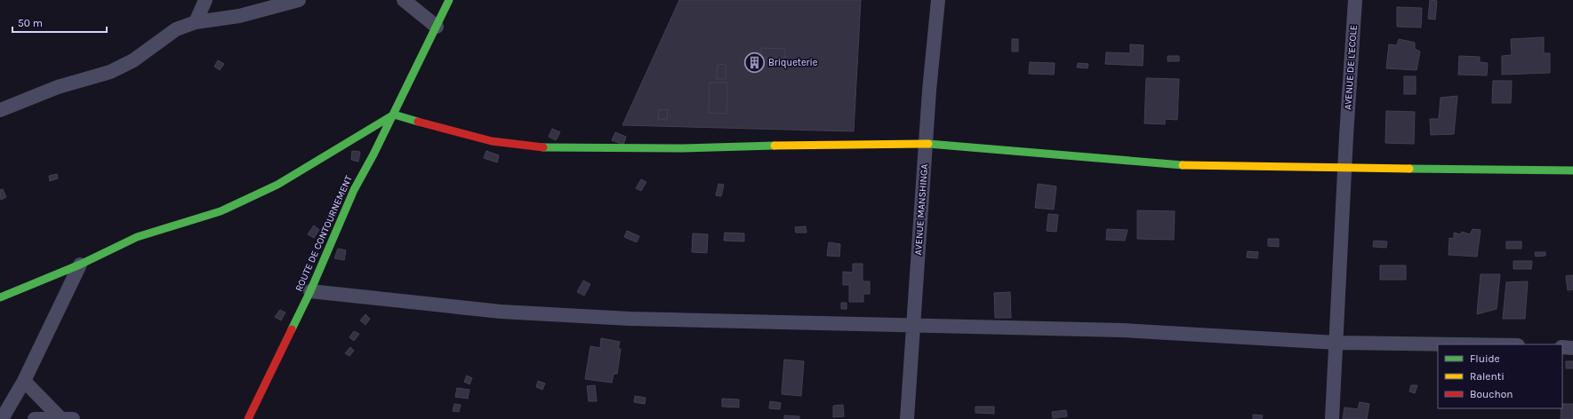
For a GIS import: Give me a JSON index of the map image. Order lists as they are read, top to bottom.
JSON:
{
  "streets": {
    "street": ["AVENUE DE L'ECOLE", "AVENUE MANSHINGA", "ROUTE DE CONTOURNEMENT"]
  },
  "places": {
    "building": ["Briqueterie"]
  },
  "legend": ["Fluide", "Ralenti", "Bouchon"],
  "scale_bar": "50 m"
}
